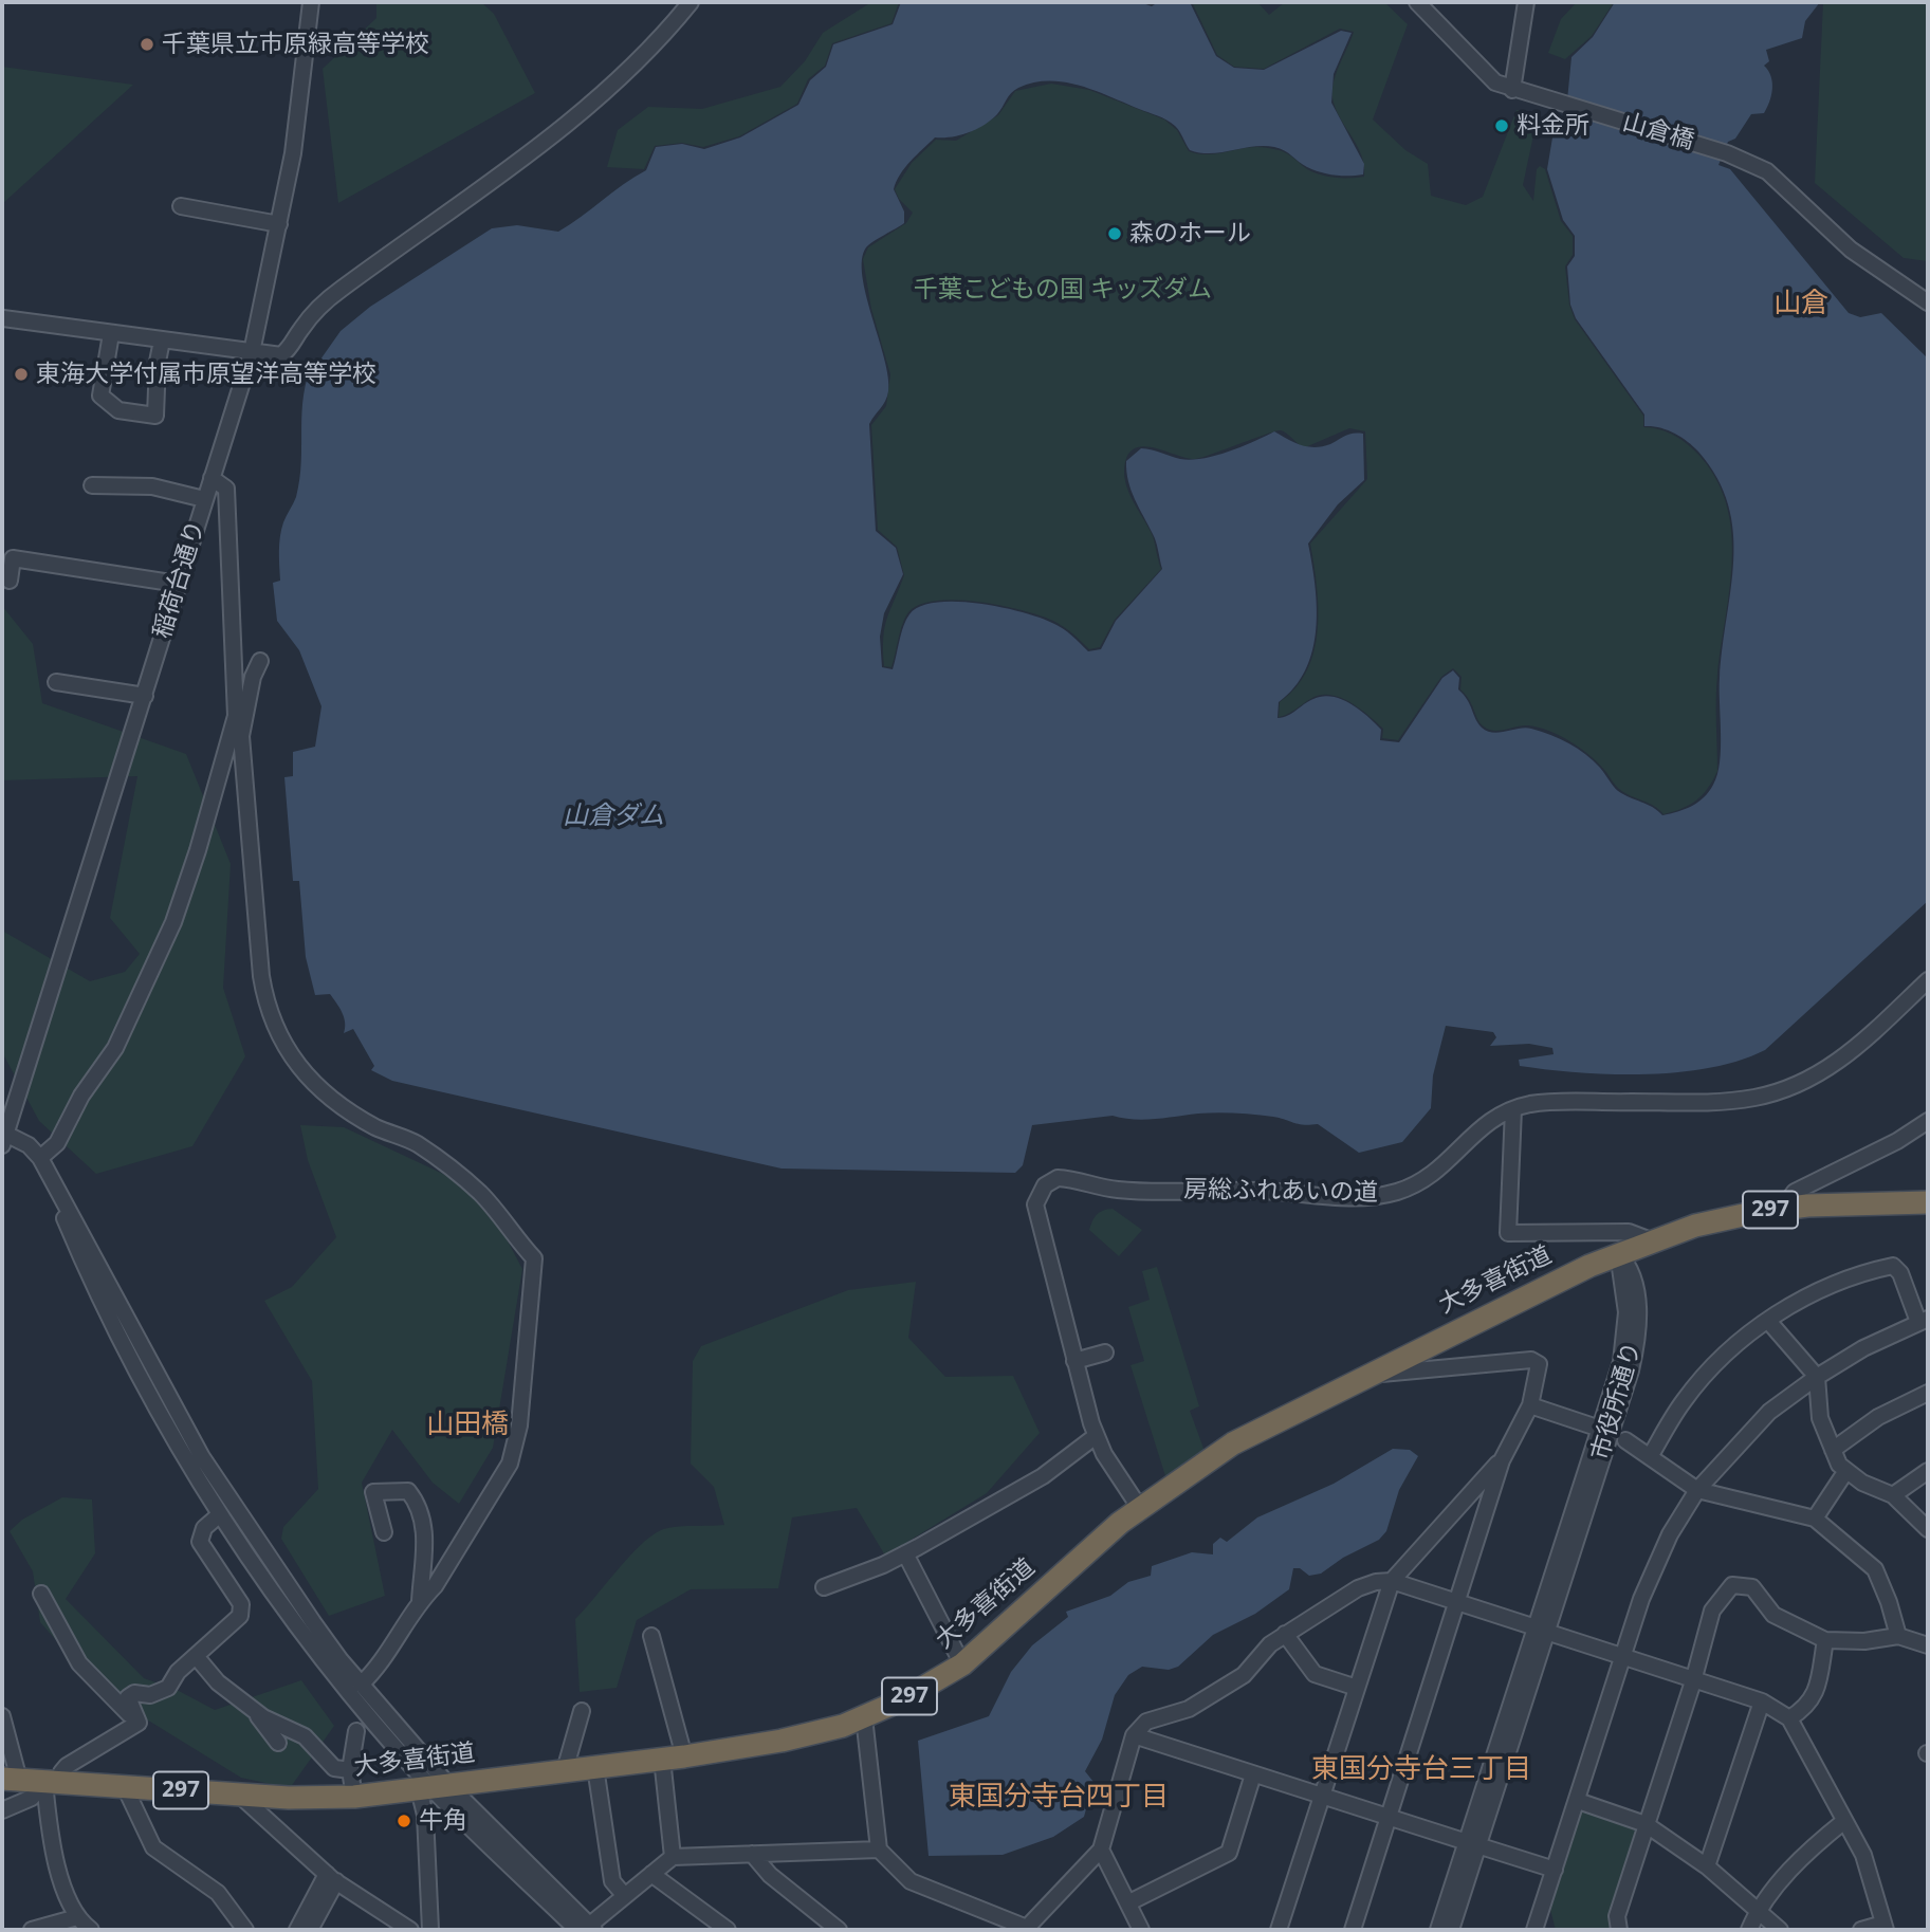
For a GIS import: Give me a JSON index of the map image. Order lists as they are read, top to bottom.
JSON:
{
  "streets": {
    "highway": ["297", "大多喜街道"],
    "street": [
      "山倉橋",
      "稲荷台通り",
      "房総ふれあいの道",
      "市役所通り"
    ]
  },
  "crossings": [
    ["房総ふれあいの道", "大多喜街道"],
    ["大多喜街道", "市役所通り"]
  ],
  "districts": [
    "山倉",
    "山田橋",
    "東国分寺台三丁目",
    "東国分寺台四丁目"
  ],
  "water": ["山倉ダム"],
  "parks": ["千葉こどもの国 キッズダム"],
  "places": [
    "千葉県立市原緑高等学校",
    "料金所",
    "森のホール",
    "東海大学付属市原望洋高等学校",
    "牛角"
  ]
}
